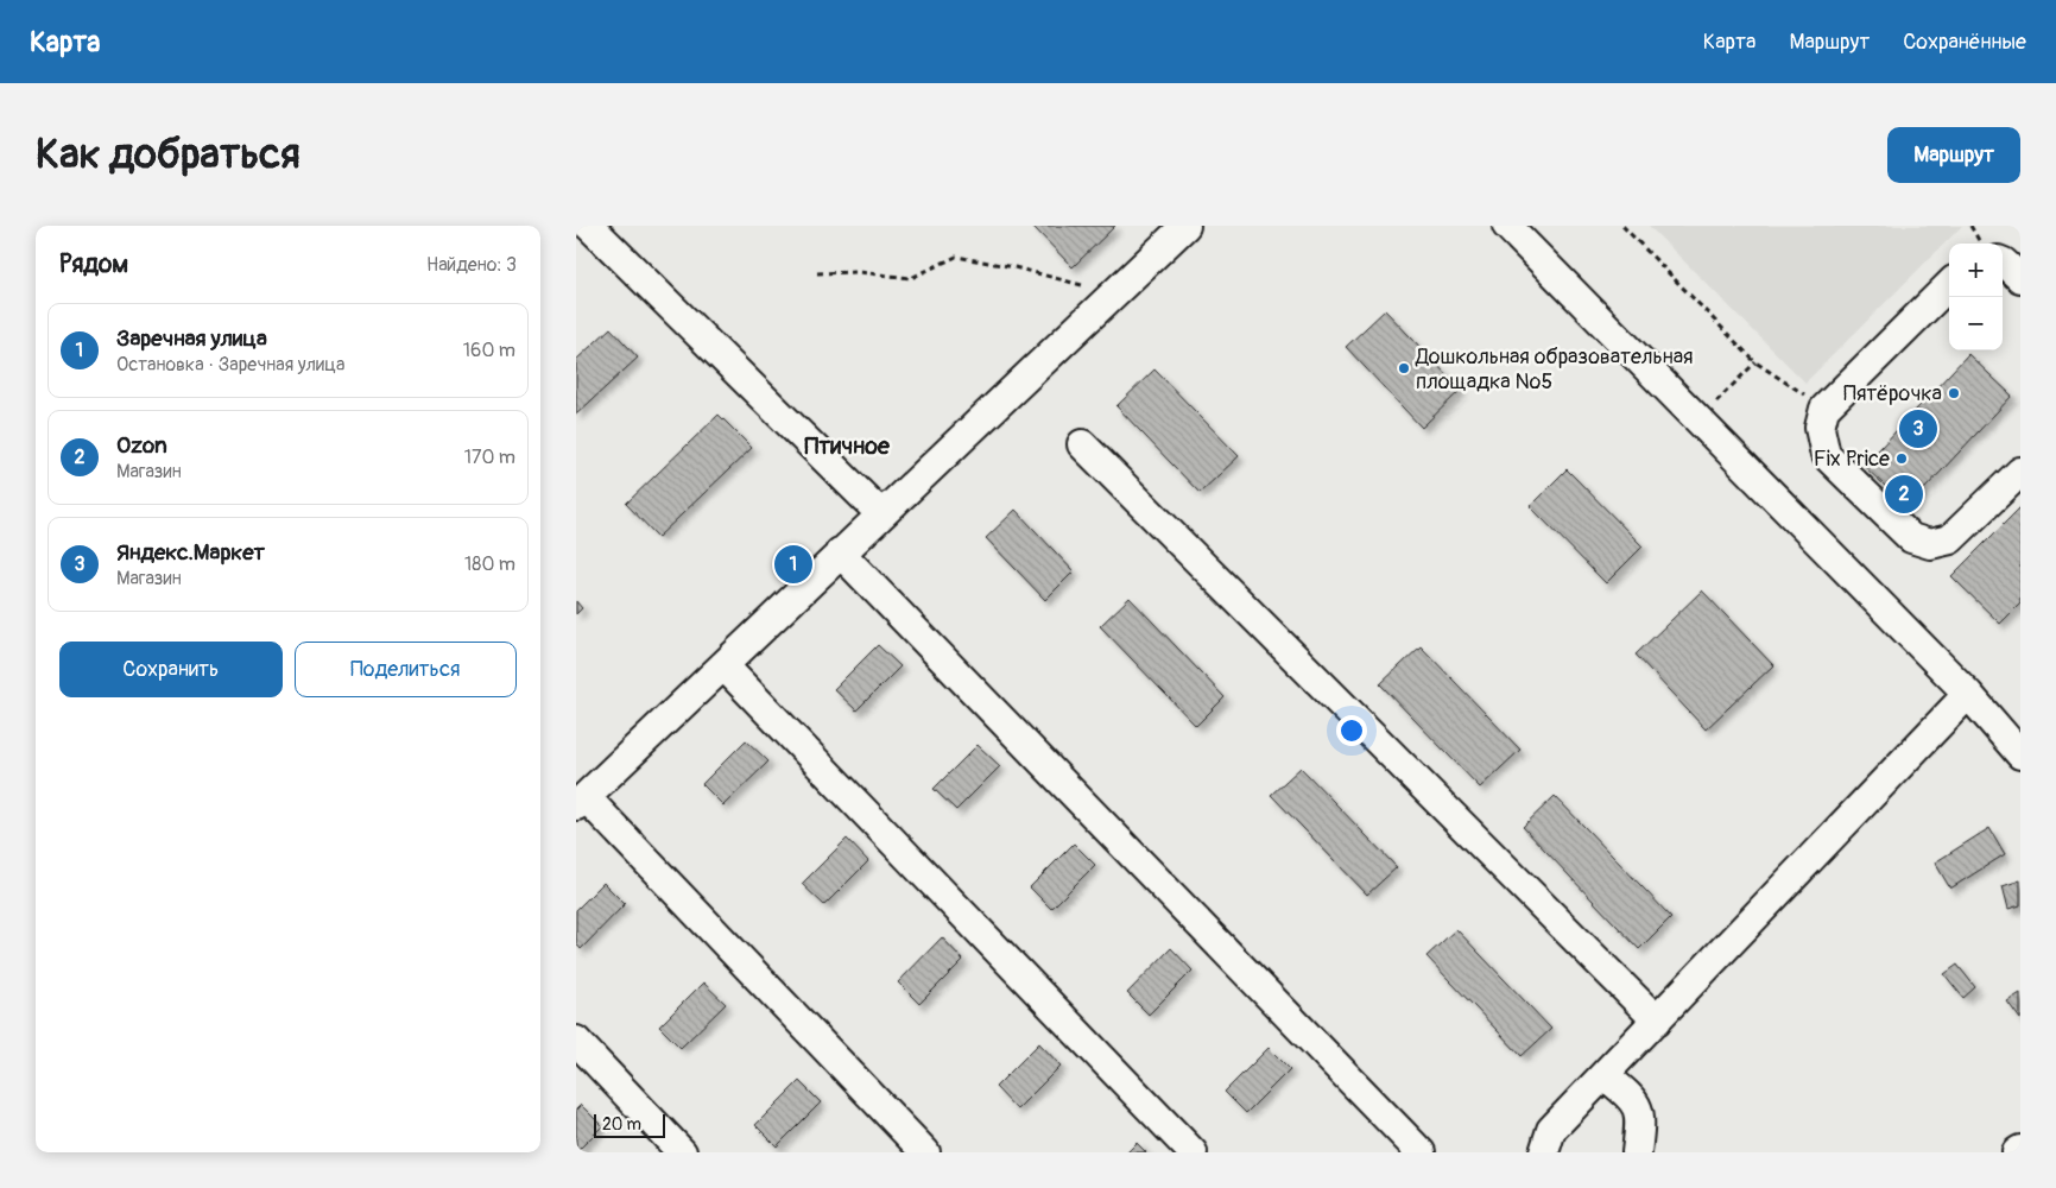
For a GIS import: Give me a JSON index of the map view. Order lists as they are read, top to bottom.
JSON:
{
  "districts": ["Птичное"],
  "places": ["Дошкольная образовательная площадка №5", "Пятёрочка", "Fix Price"],
  "scale_bar": "20 m",
  "page": {
    "header": "Карта",
    "nav": ["Карта", "Маршрут", "Сохранённые"],
    "buttons": [
      "Маршрут",
      ["Сохранить", "Поделиться"]
    ],
    "title": "Как добраться",
    "heading": ["Рядом", "Найдено: 3"],
    "map_buttons": ["+", "−"],
    "list": [
      {
        "mark": "1",
        "name": "Заречная улица",
        "note": "Остановка · Заречная улица",
        "value": "160 m"
      },
      {
        "mark": "2",
        "name": "Ozon",
        "note": "Магазин",
        "value": "170 m"
      },
      {
        "mark": "3",
        "name": "Яндекс.Маркет",
        "note": "Магазин",
        "value": "180 m"
      }
    ],
    "pins": ["3", "2", "1"],
    "scale": "20 m"
  }
}
